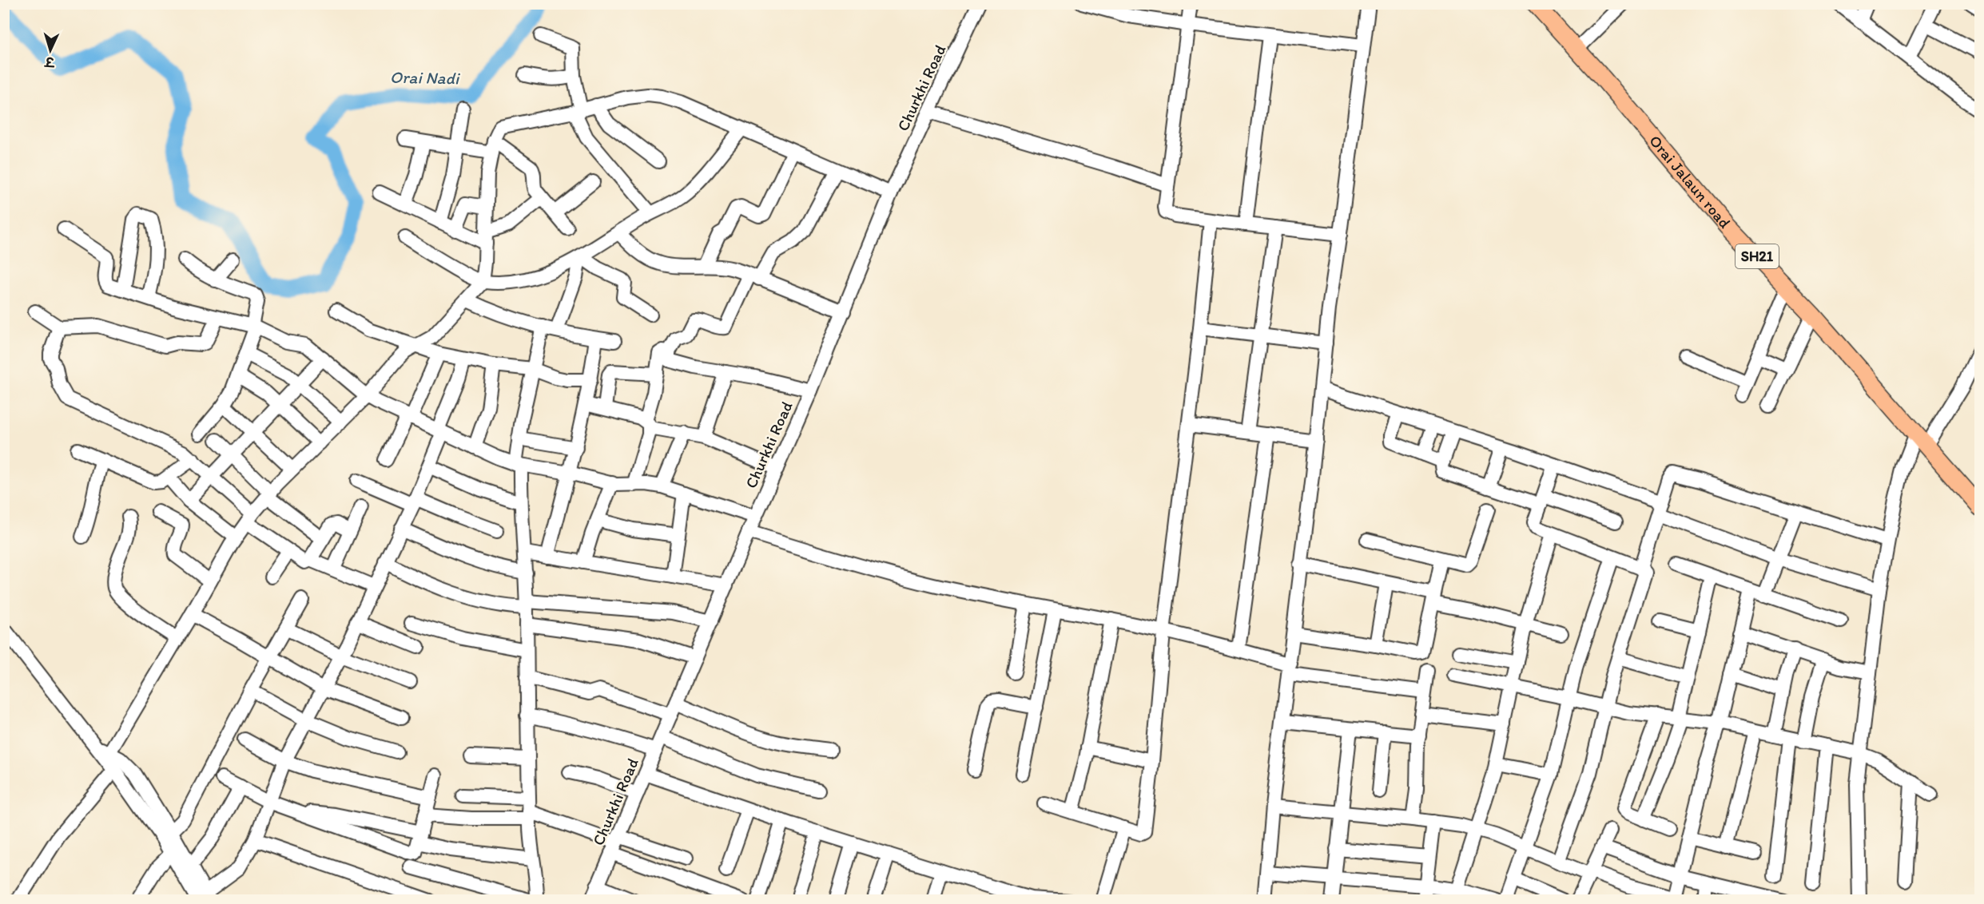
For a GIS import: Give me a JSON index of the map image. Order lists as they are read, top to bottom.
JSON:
{
  "streets": {
    "main road": ["Orai Jalaun road", "SH21"],
    "street": ["Churkhi Road"]
  },
  "water": ["Orai Nadi"],
  "north": "bottom"
}
